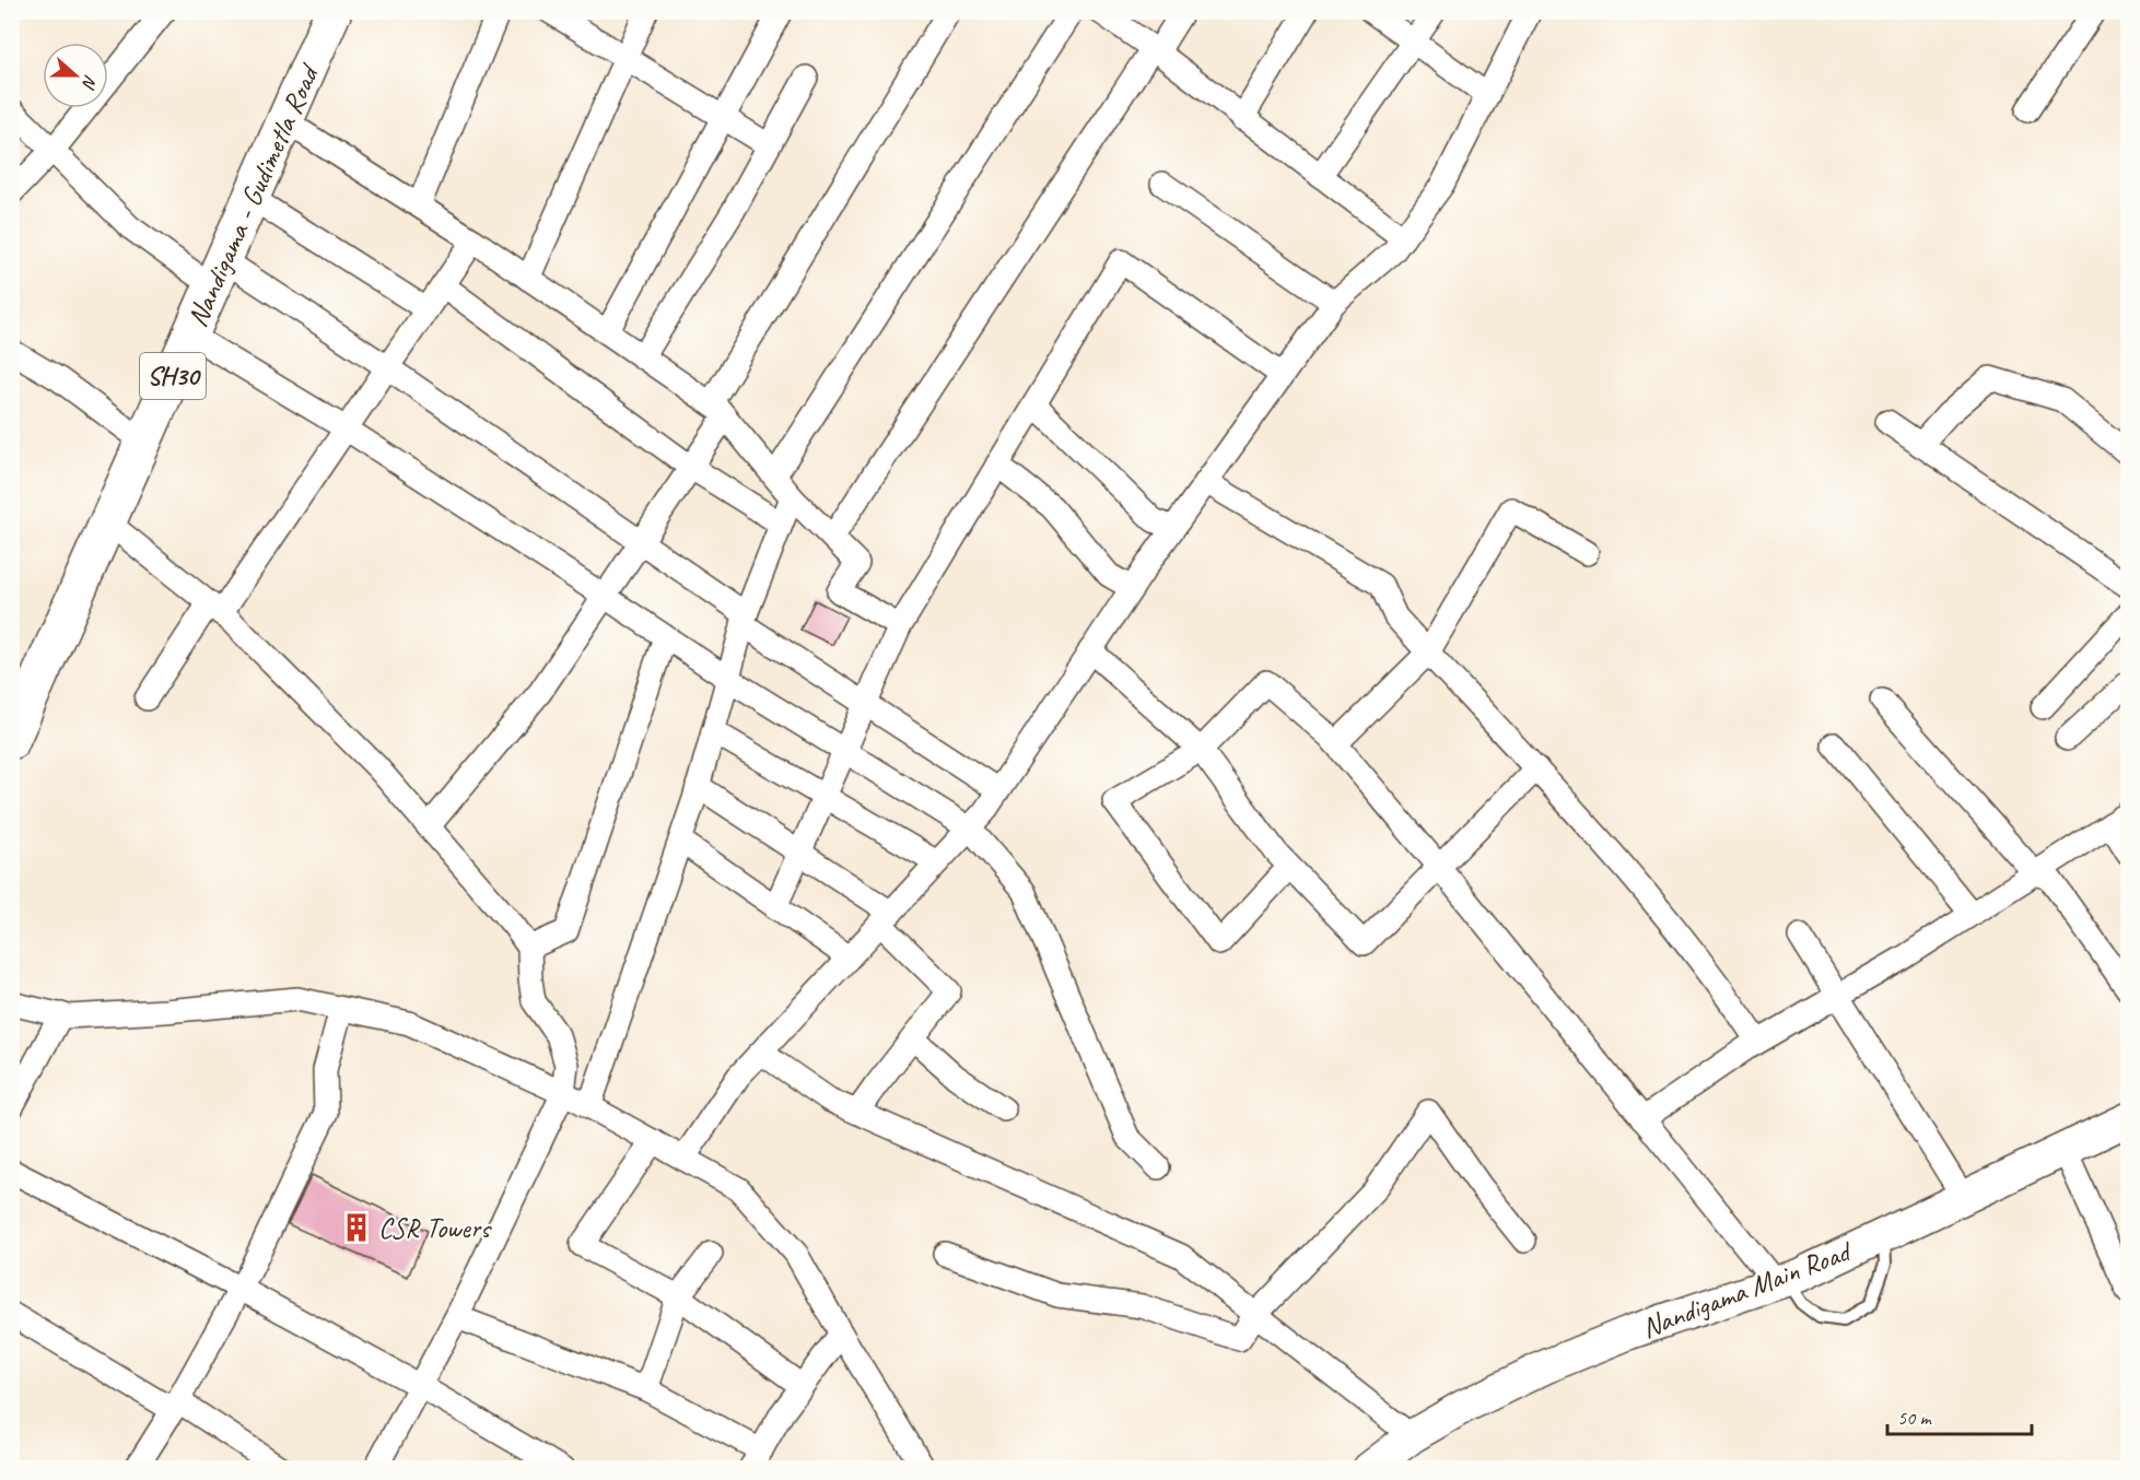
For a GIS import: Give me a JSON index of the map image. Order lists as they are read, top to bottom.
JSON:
{
  "streets": {
    "main road": ["Nandigama - Gudimetla Road", "SH30"],
    "street": ["Nandigama Main Road"]
  },
  "places": {
    "building": ["CSR Towers"]
  },
  "scale_bar": "50 m",
  "north": "right"
}
